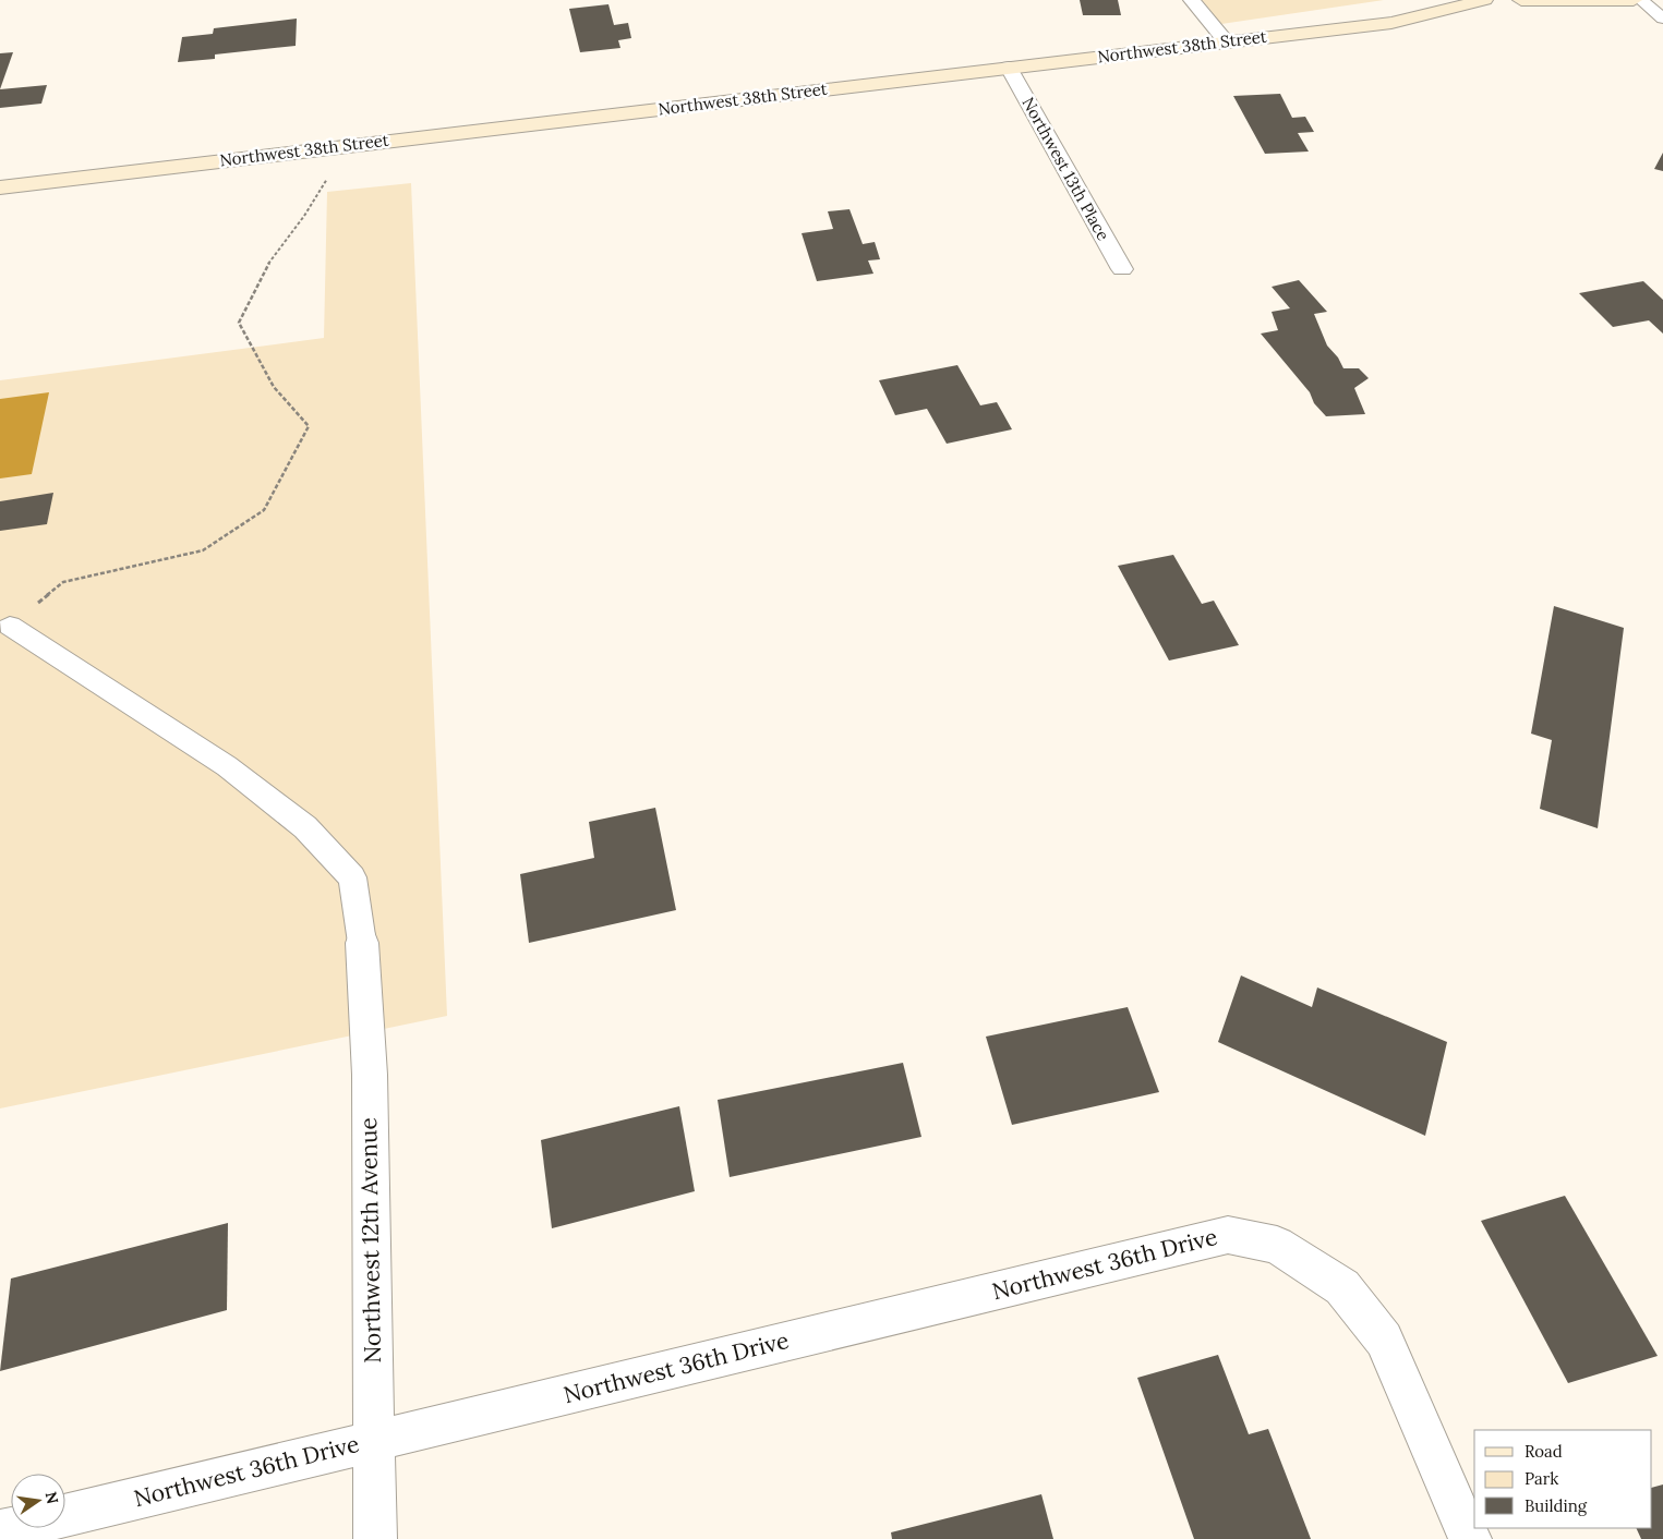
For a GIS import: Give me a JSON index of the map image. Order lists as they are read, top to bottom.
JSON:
{
  "streets": {
    "street": [
      "Northwest 38th Street",
      "Northwest 13th Place",
      "Northwest 12th Avenue",
      "Northwest 36th Drive"
    ]
  },
  "crossings": [
    ["Northwest 38th Street", "Northwest 13th Place"],
    ["Northwest 12th Avenue", "Northwest 36th Drive"]
  ],
  "legend": ["Road", "Park", "Building"],
  "north": "right"
}
